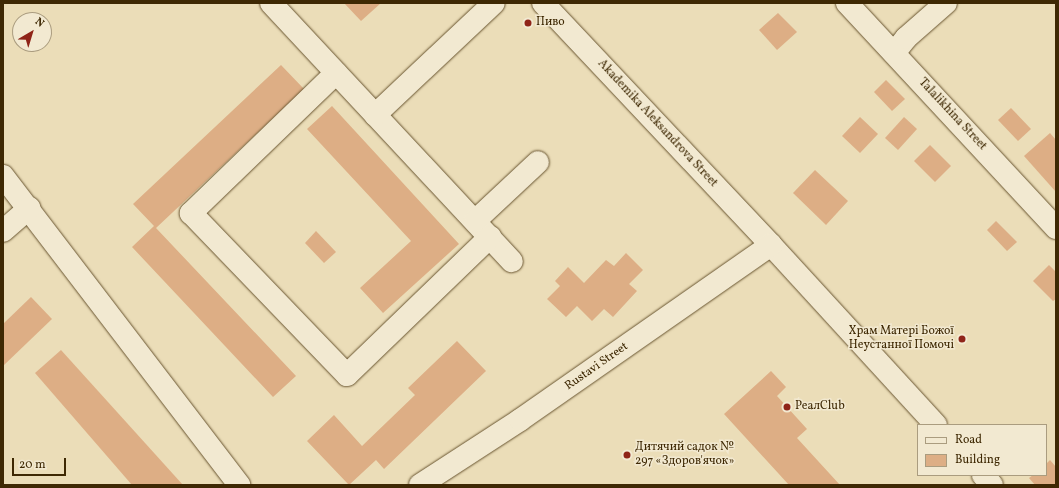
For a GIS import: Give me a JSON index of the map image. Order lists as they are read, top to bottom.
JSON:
{
  "streets": {
    "street": ["Talalikhina Street", "Akademika Aleksandrova Street", "Rustavi Street"]
  },
  "crossings": [
    ["Akademika Aleksandrova Street", "Rustavi Street"]
  ],
  "places": [
    "Пиво",
    "Храм Матері Божої Неустанної Помочі",
    "РеалClub",
    "Дитячий садок № 297 «Здоров'ячок»"
  ],
  "legend": ["Road", "Building"],
  "scale_bar": "20 m",
  "north": "top right"
}
